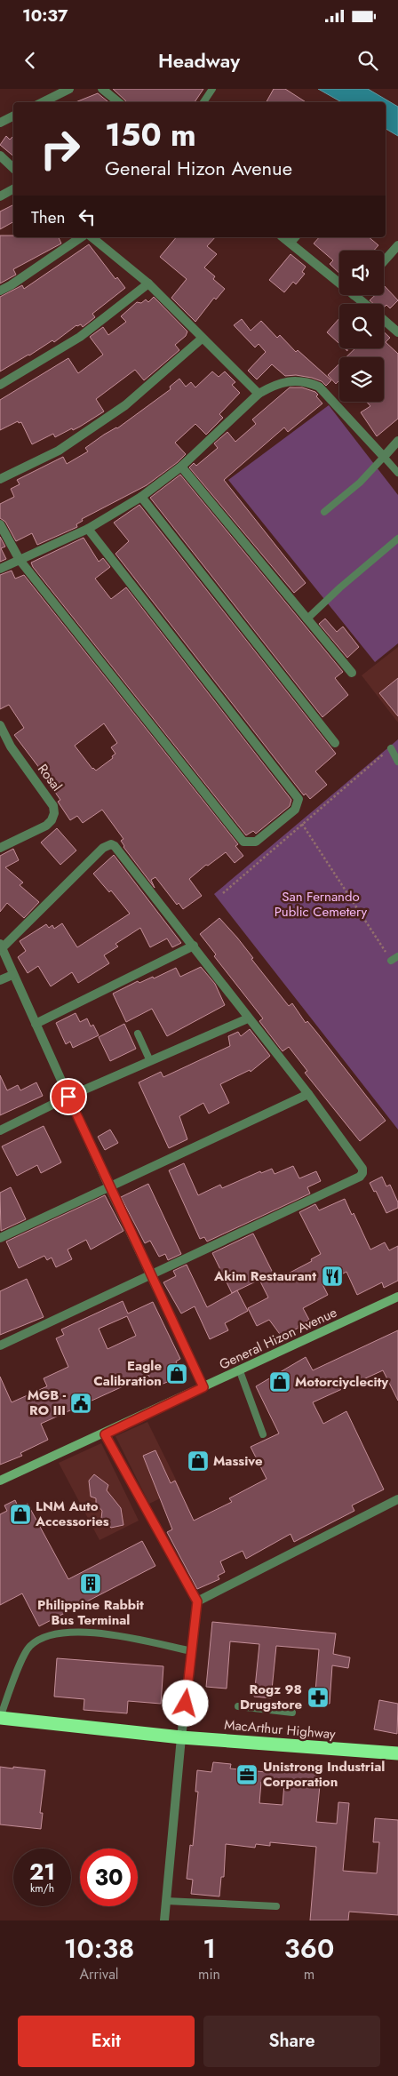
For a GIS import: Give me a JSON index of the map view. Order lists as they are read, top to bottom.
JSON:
{
  "streets": {
    "highway": ["MacArthur Highway"],
    "main road": ["General Hizon Avenue"],
    "street": ["Rosal"]
  },
  "parks": ["San Fernando Public Cemetery"],
  "places": {
    "restaurant": ["Akim Restaurant"],
    "shop": [
      "Eagle Calibration",
      "Motorciyclecity",
      "Massive",
      "LNM Auto Accessories"
    ],
    "public building": ["MGB - RO III"],
    "building": ["Philippine Rabbit Bus Terminal"],
    "pharmacy": ["Rogz 98 Drugstore"],
    "office": ["Unistrong Industrial Corporation"]
  },
  "page": {
    "status": "10:37",
    "header": "Headway",
    "turn": ["150 m", "General Hizon Avenue"],
    "then": "Then",
    "speed": "21 km/h",
    "limit": "30",
    "eta": [
      "10:38",
      "Arrival",
      "1",
      "min",
      "360",
      "m"
    ],
    "buttons": ["Exit", "Share"]
  }
}
